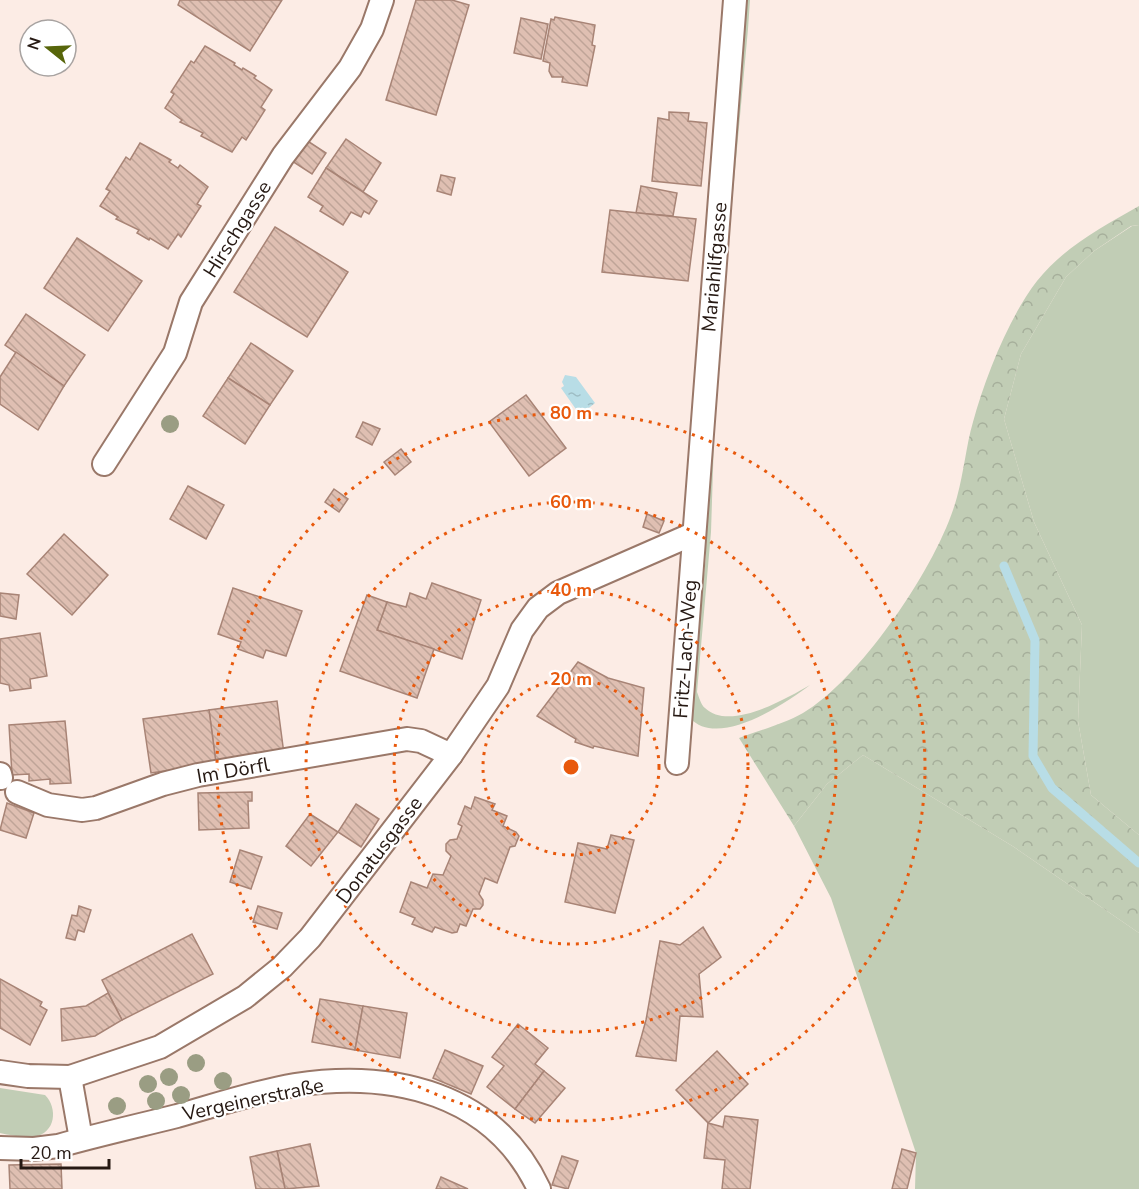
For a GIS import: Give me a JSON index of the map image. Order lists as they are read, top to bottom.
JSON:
{
  "streets": {
    "street": [
      "Hirschgasse",
      "Mariahilfgasse",
      "Fritz-Lach-Weg",
      "Im Dörfl",
      "Donatusgasse",
      "Vergeinerstraße"
    ]
  },
  "crossings": [
    ["Mariahilfgasse", "Fritz-Lach-Weg"],
    ["Mariahilfgasse", "Donatusgasse"],
    ["Fritz-Lach-Weg", "Donatusgasse"],
    ["Im Dörfl", "Donatusgasse"]
  ],
  "scale_bar": "20 m",
  "north": "left",
  "rings": [
    "80 m",
    "60 m",
    "40 m",
    "20 m"
  ]
}
